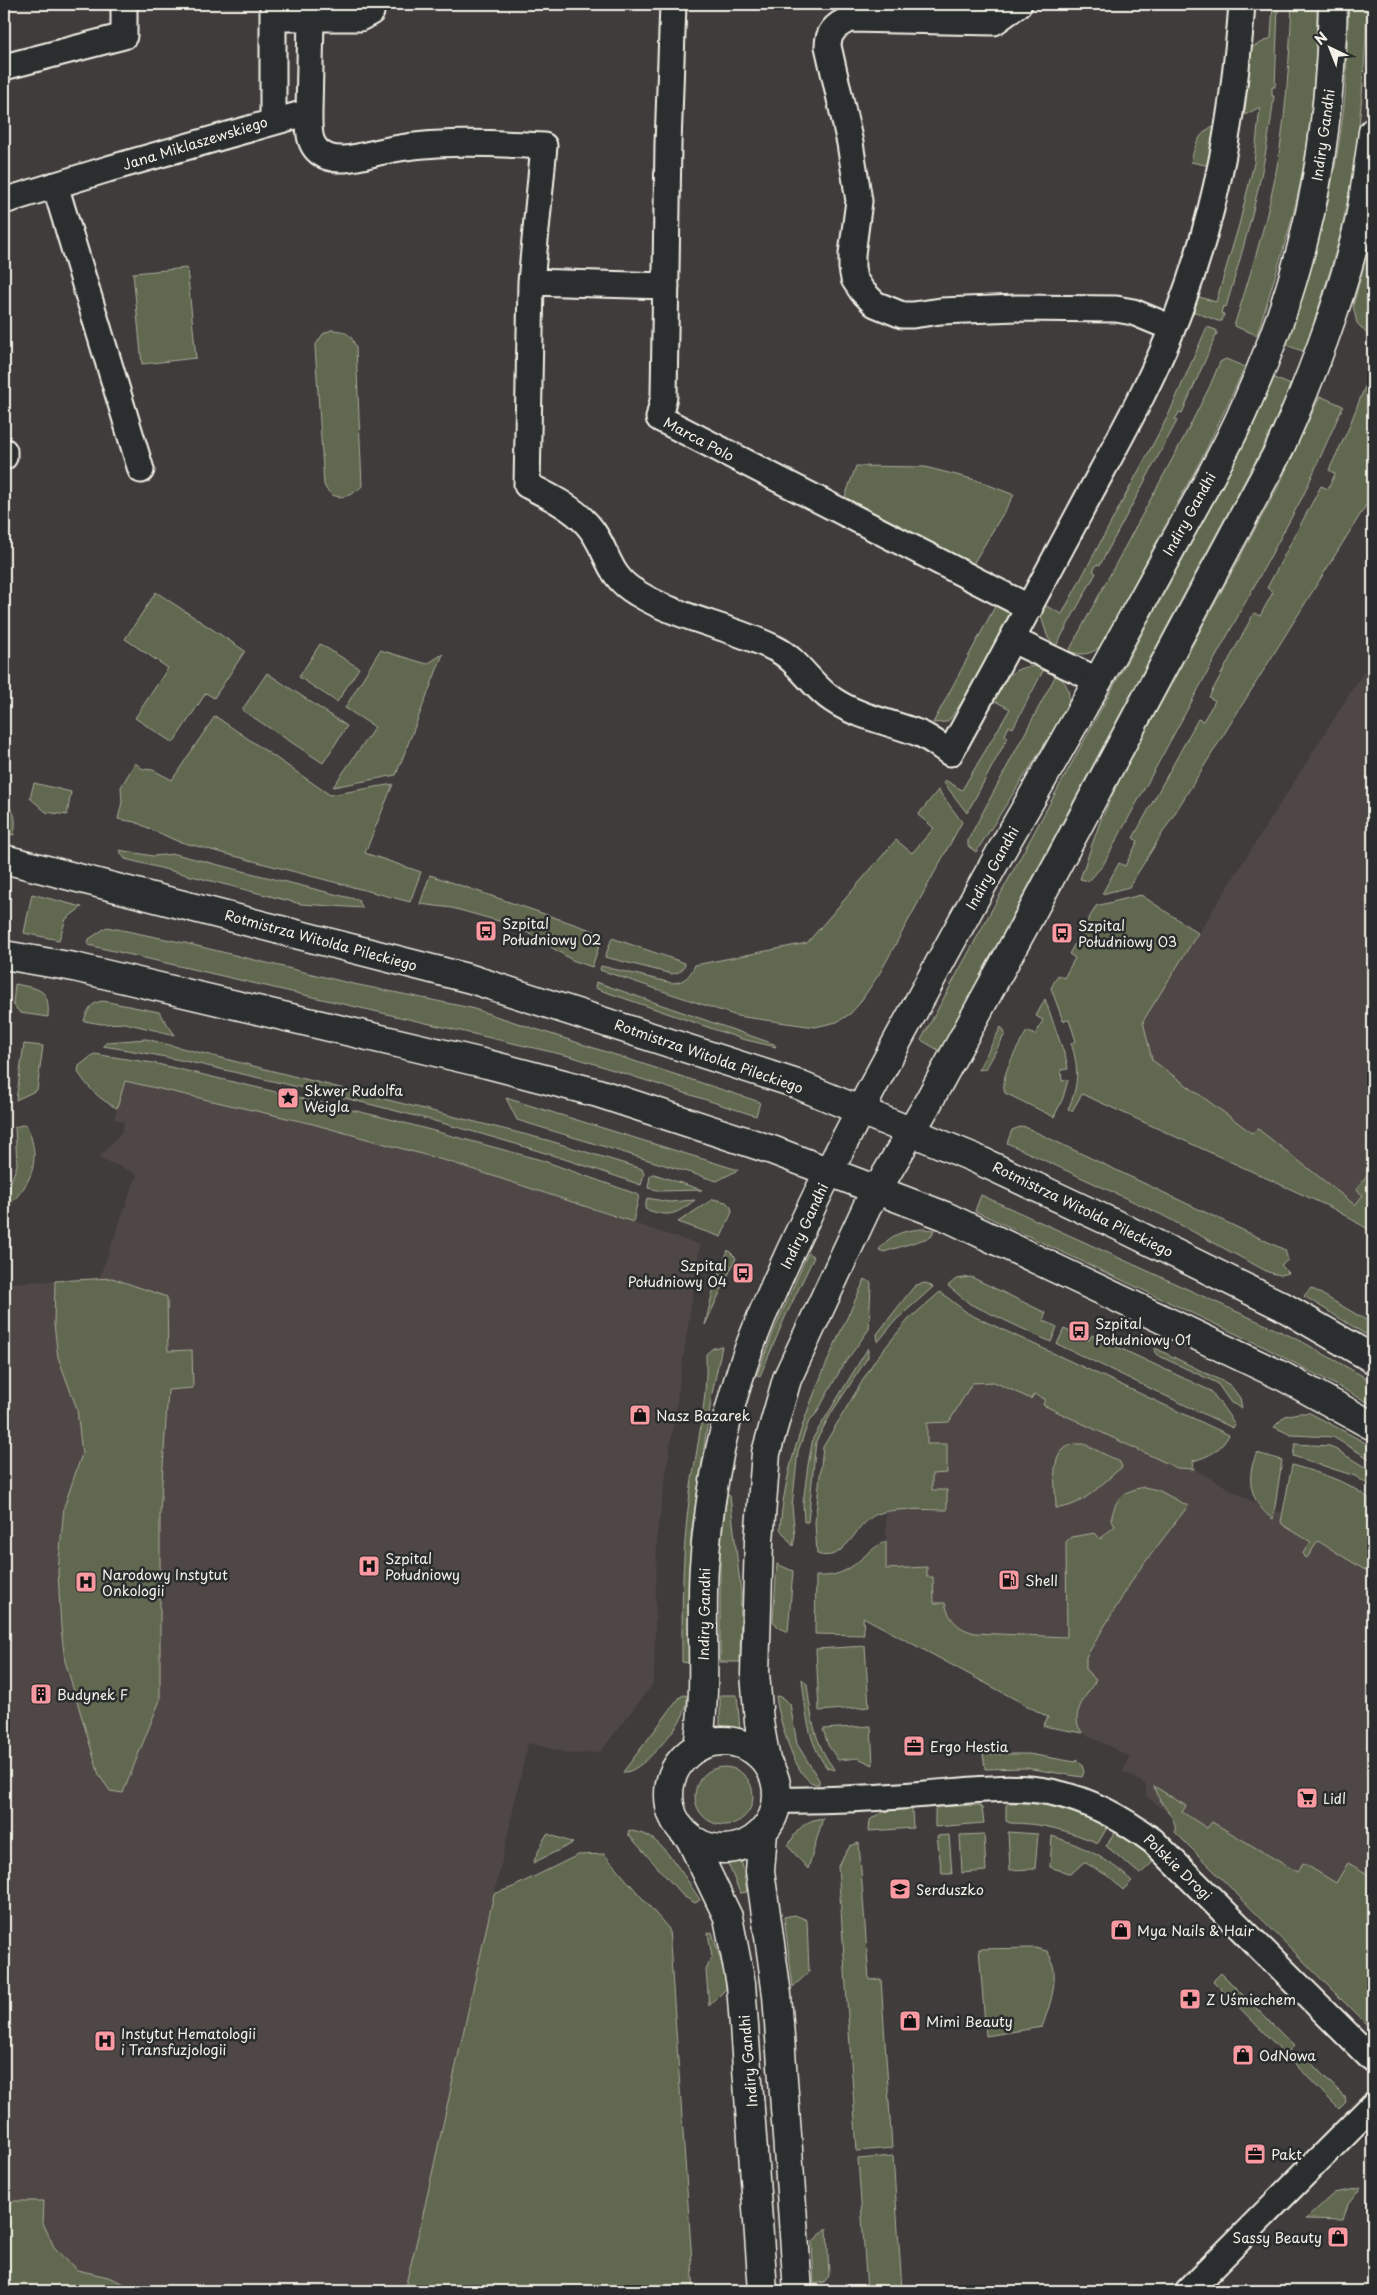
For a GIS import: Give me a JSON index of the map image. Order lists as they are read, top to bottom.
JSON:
{
  "streets": {
    "street": [
      "Indiry Gandhi",
      "Jana Miklaszewskiego",
      "Marca Polo",
      "Rotmistrza Witolda Pileckiego",
      "Polskie Drogi"
    ]
  },
  "crossings": [
    ["Indiry Gandhi", "Rotmistrza Witolda Pileckiego"],
    ["Indiry Gandhi", "Polskie Drogi"]
  ],
  "places": {
    "bus stop": [
      "Szpital Południowy 02",
      "Szpital Południowy 03",
      "Szpital Południowy 04",
      "Szpital Południowy 01"
    ],
    "place": ["Skwer Rudolfa Weigla"],
    "shop": [
      "Nasz Bazarek",
      "Mya Nails & Hair",
      "Mimi Beauty",
      "OdNowa",
      "Sassy Beauty"
    ],
    "hospital": ["Szpital Południowy", "Narodowy Instytut Onkologii", "Instytut Hematologii i Transfuzjologii"],
    "fuel station": ["Shell"],
    "building": ["Budynek F"],
    "office": ["Ergo Hestia", "Pakt"],
    "supermarket": ["Lidl"],
    "school or university": ["Serduszko"],
    "pharmacy": ["Z Uśmiechem"]
  },
  "north": "top left"
}
